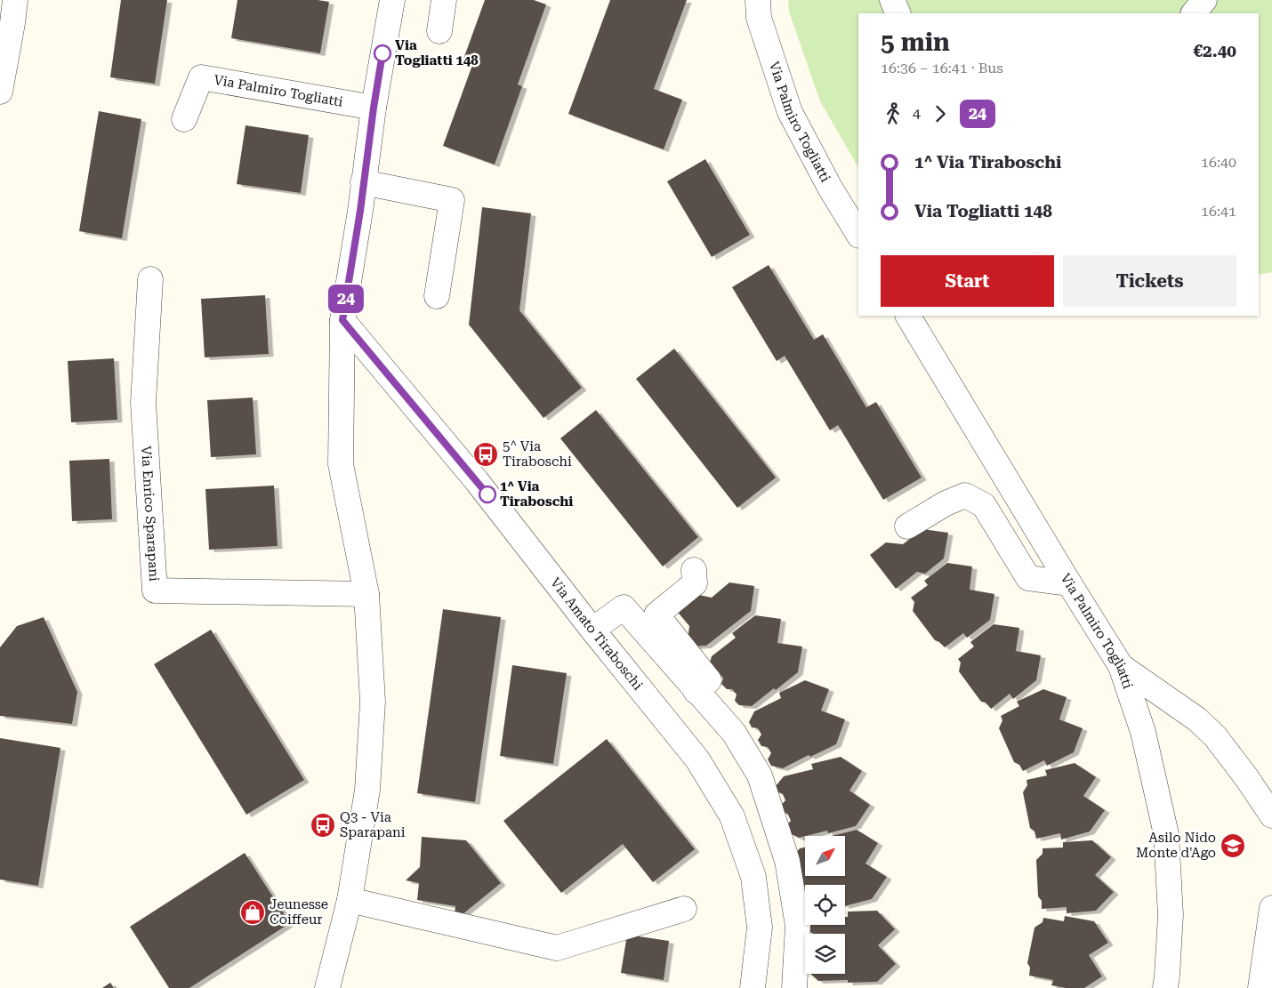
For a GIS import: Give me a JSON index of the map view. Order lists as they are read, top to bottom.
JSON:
{
  "streets": {
    "street": ["Via Palmiro Togliatti", "Via Enrico Sparapani", "Via Amato Tiraboschi"]
  },
  "places": {
    "other": ["Via Togliatti 148", "1^ Via Tiraboschi"],
    "bus stop": ["5^ Via Tiraboschi", "Q3 - Via Sparapani"],
    "school or university": ["Asilo Nido Monte d'Ago"],
    "shop": ["Jeunesse Coiffeur"]
  },
  "lines": ["bus line 24"],
  "north": "top right",
  "page": {
    "on_map": "24",
    "heading": ["5 min", "16:36 – 16:41 · Bus", "€2.40"],
    "legs": ["4", "24"],
    "list": [
      {
        "name": "1^ Via Tiraboschi",
        "value": "16:40"
      },
      {
        "name": "Via Togliatti 148",
        "value": "16:41"
      }
    ],
    "buttons": ["Start", "Tickets"]
  }
}
